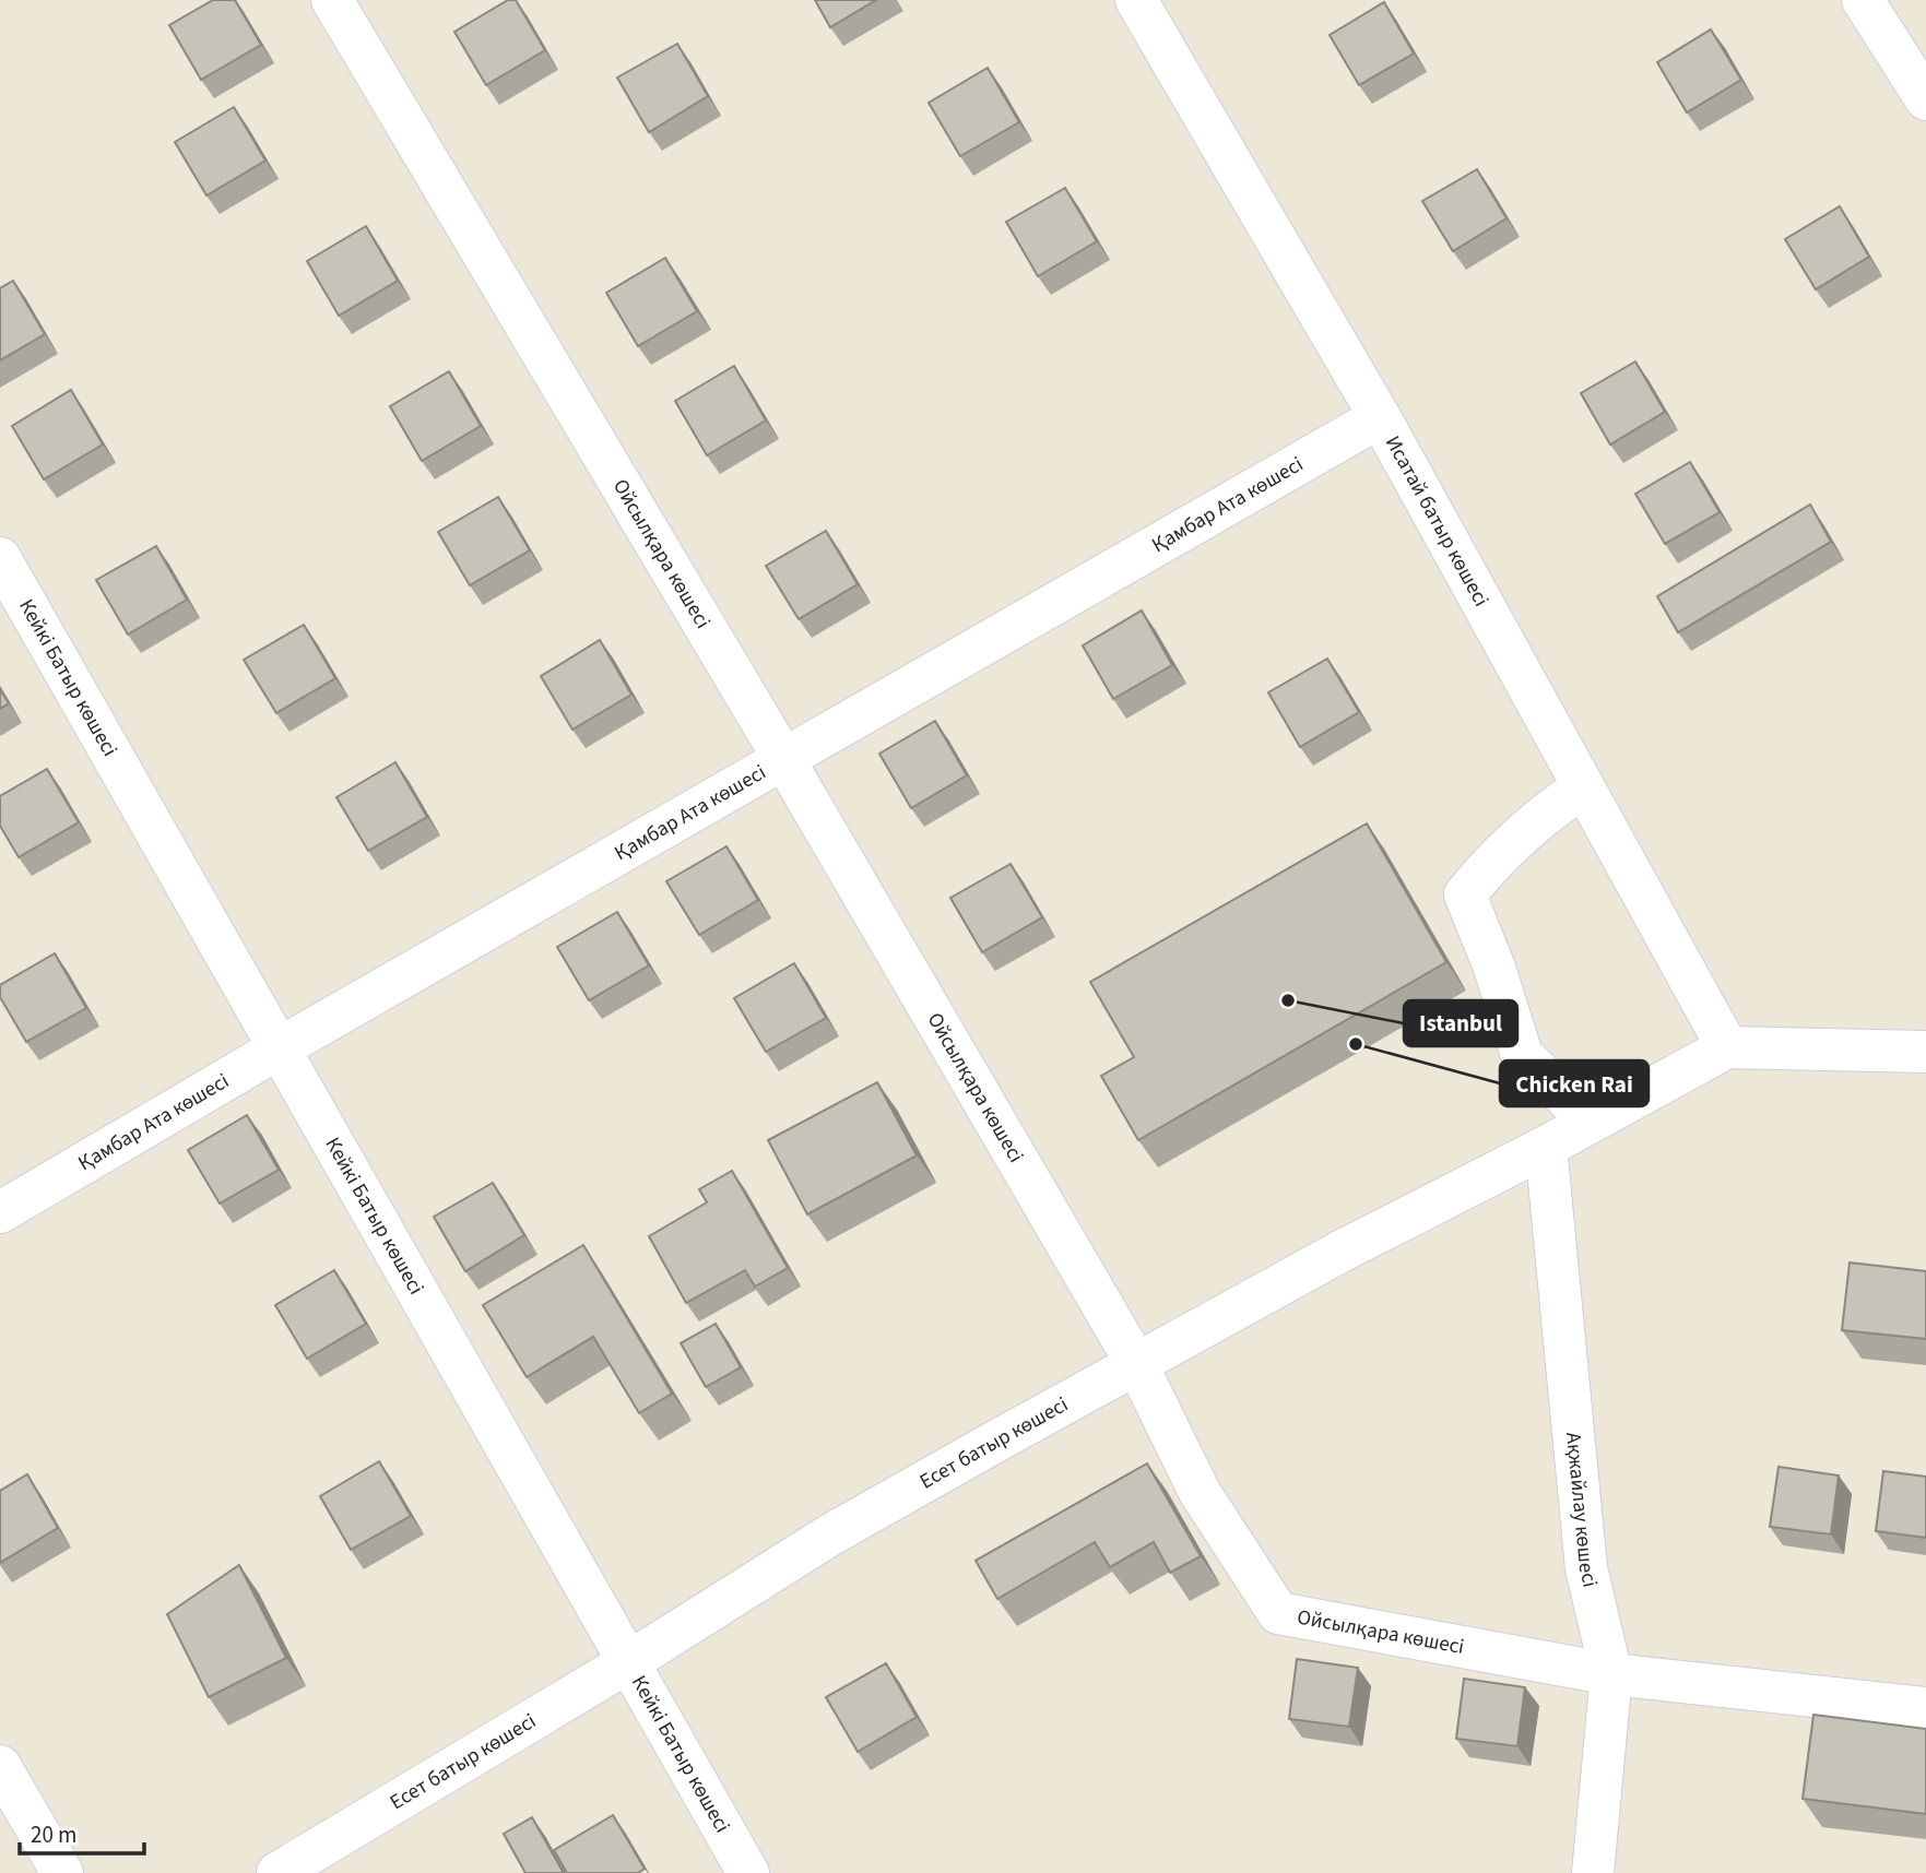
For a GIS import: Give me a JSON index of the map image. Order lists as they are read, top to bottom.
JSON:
{
  "streets": {
    "street": [
      "Қамбар Ата көшесі",
      "Исатай батыр көшесі",
      "Ойсылқара көшесі",
      "Кейкі Батыр көшесі",
      "Есет батыр көшесі",
      "Ақжайлау көшесі"
    ]
  },
  "crossings": [
    ["Қамбар Ата көшесі", "Исатай батыр көшесі"],
    ["Қамбар Ата көшесі", "Ойсылқара көшесі"],
    ["Қамбар Ата көшесі", "Кейкі Батыр көшесі"],
    ["Исатай батыр көшесі", "Есет батыр көшесі"],
    ["Ойсылқара көшесі", "Есет батыр көшесі"],
    ["Ойсылқара көшесі", "Ақжайлау көшесі"],
    ["Кейкі Батыр көшесі", "Есет батыр көшесі"],
    ["Есет батыр көшесі", "Ақжайлау көшесі"]
  ],
  "places": ["Istanbul", "Chicken Rai"],
  "scale_bar": "20 m"
}
